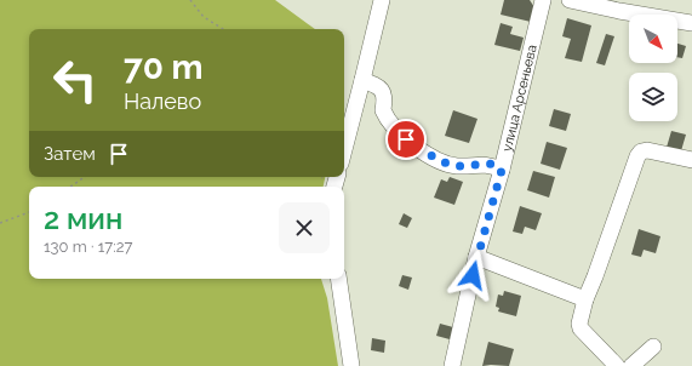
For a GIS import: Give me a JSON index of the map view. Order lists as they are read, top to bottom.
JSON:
{
  "streets": {
    "street": ["улица Арсеньева"]
  },
  "north": "bottom right",
  "page": {
    "turn": ["70 m", "Налево"],
    "then": "Затем",
    "heading": ["2 мин", "130 m · 17:27"]
  }
}
